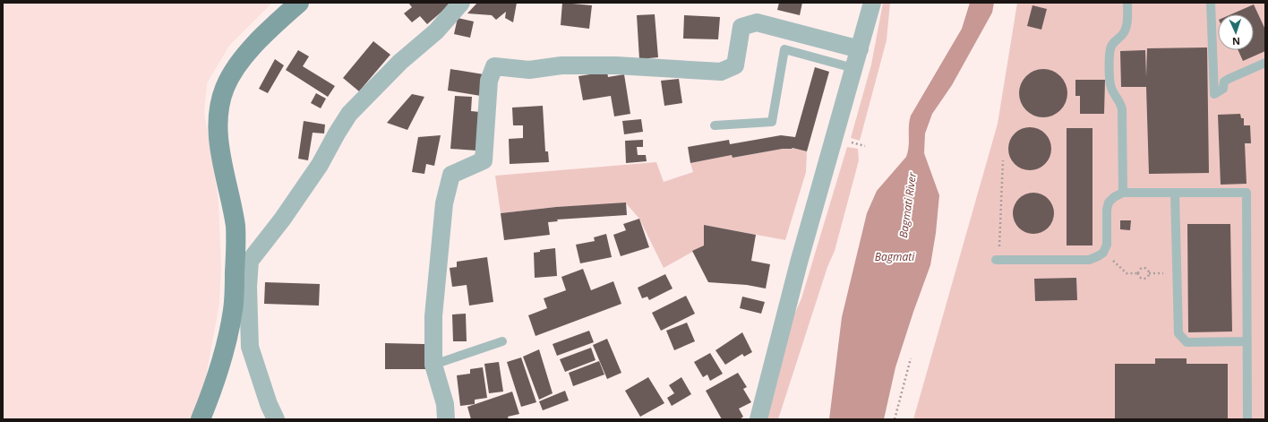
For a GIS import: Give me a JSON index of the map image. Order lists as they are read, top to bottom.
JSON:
{
  "water": ["Bagmati River", "Bagmati"],
  "north": "bottom"
}
